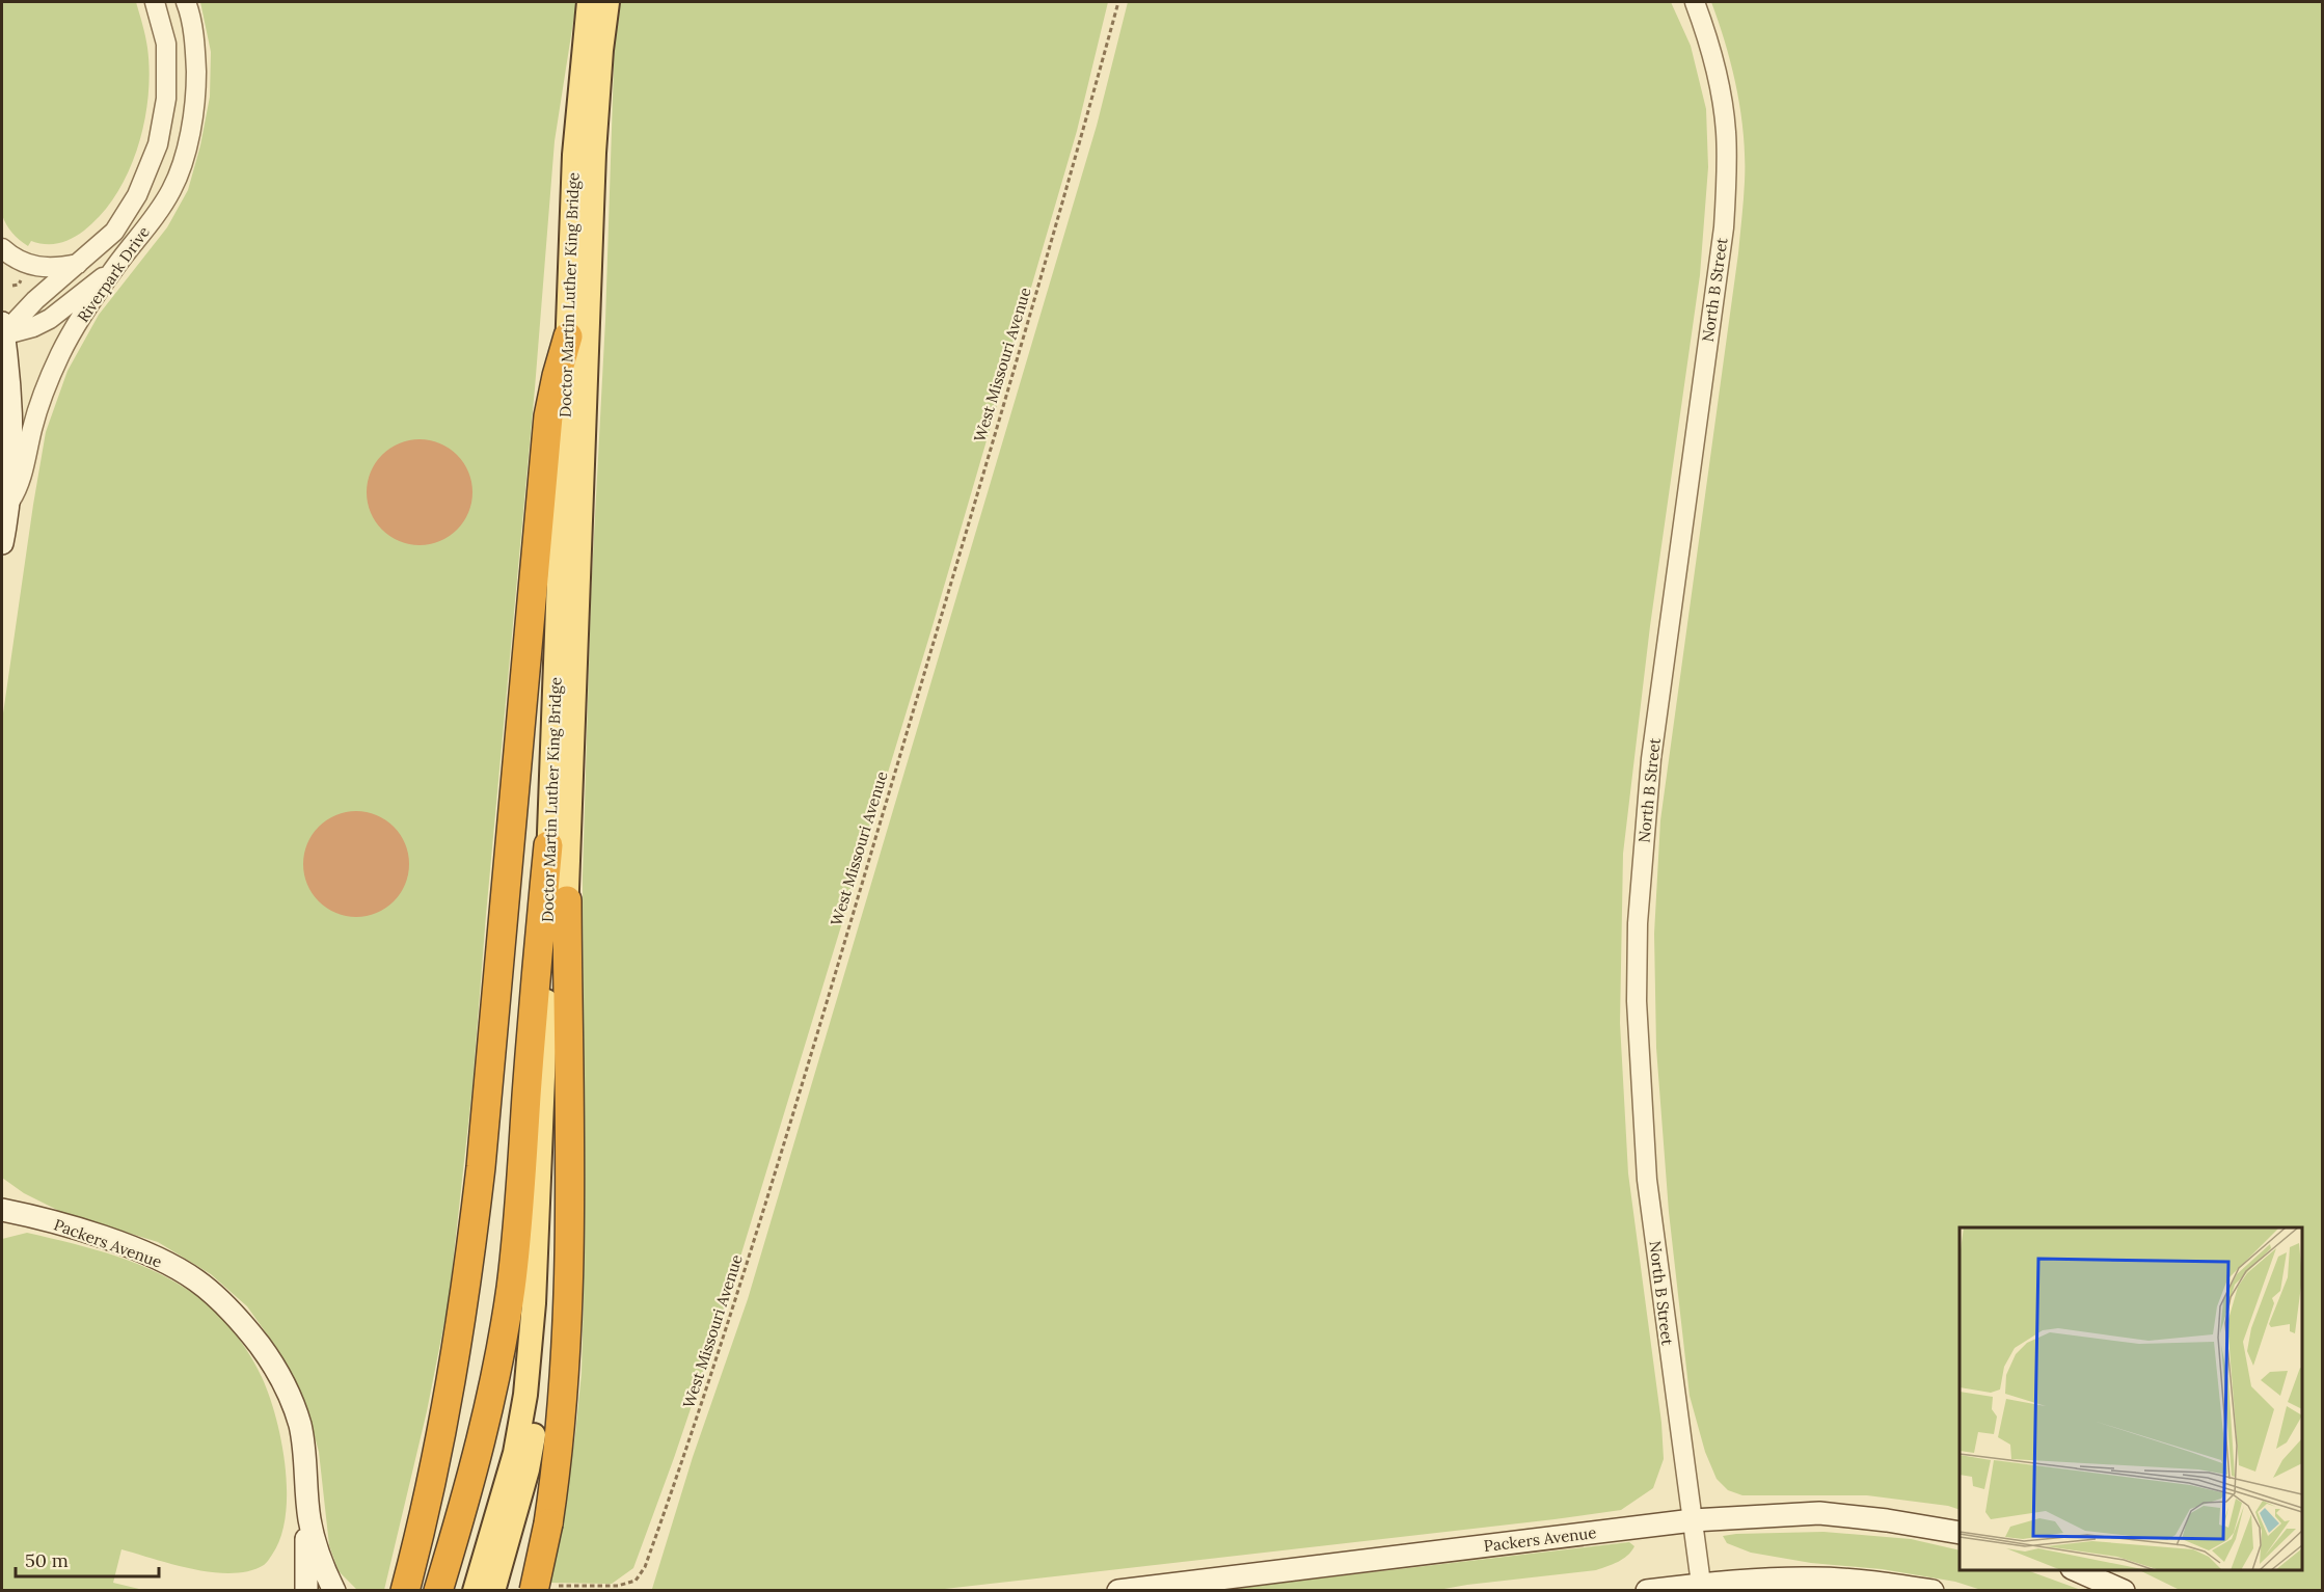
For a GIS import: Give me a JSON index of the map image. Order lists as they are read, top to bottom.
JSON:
{
  "streets": {
    "main road": ["Riverpark Drive", "Doctor Martin Luther King Bridge", "Packers Avenue"],
    "street": ["North B Street"],
    "path": ["West Missouri Avenue"]
  },
  "crossings": [
    ["North B Street", "Packers Avenue"]
  ],
  "scale_bar": "50 m"
}
